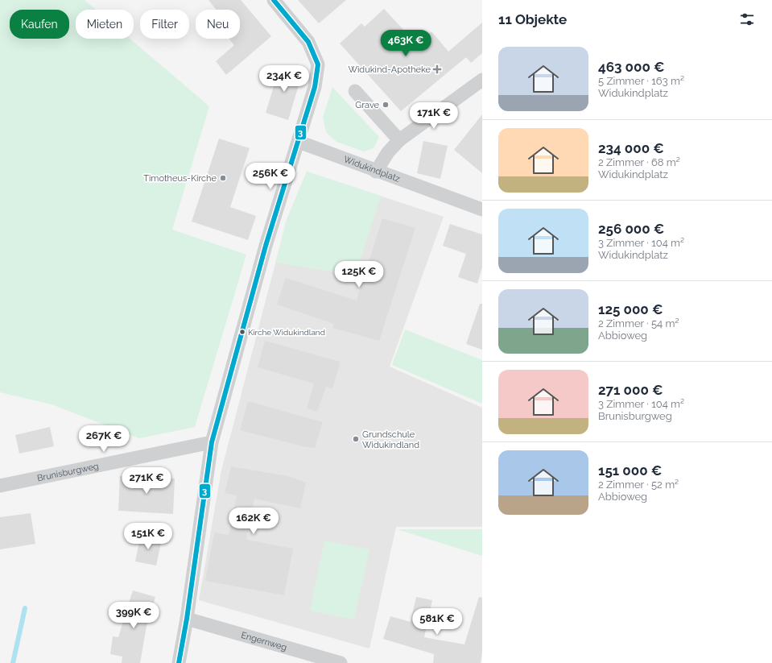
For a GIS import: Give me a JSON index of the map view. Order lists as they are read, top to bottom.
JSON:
{
  "streets": {
    "street": ["Widukindplatz", "Brunisburgweg", "Engernweg"]
  },
  "places": {
    "health": ["Widukind-Apotheke"],
    "other": [
      "Grave",
      "Timotheus-Kirche",
      "Kirche Widukindland",
      "Grundschule Widukindland"
    ]
  },
  "lines": ["transit line 3"],
  "page": {
    "heading": "11 Objekte",
    "chip": [
      "Kaufen",
      "Mieten",
      "Filter",
      "Neu"
    ],
    "price": [
      "463K €",
      "234K €",
      "171K €",
      "256K €",
      "125K €",
      "267K €",
      "271K €",
      "162K €",
      "151K €",
      "399K €",
      "581K €"
    ],
    "list": [
      {
        "name": "463 000 €",
        "note": "5 Zimmer · 163 m² · Widukindplatz"
      },
      {
        "name": "234 000 €",
        "note": "2 Zimmer · 68 m² · Widukindplatz"
      },
      {
        "name": "256 000 €",
        "note": "3 Zimmer · 104 m² · Widukindplatz"
      },
      {
        "name": "125 000 €",
        "note": "2 Zimmer · 54 m² · Abbioweg"
      },
      {
        "name": "271 000 €",
        "note": "3 Zimmer · 104 m² · Brunisburgweg"
      },
      {
        "name": "151 000 €",
        "note": "2 Zimmer · 52 m² · Abbioweg"
      }
    ]
  }
}
